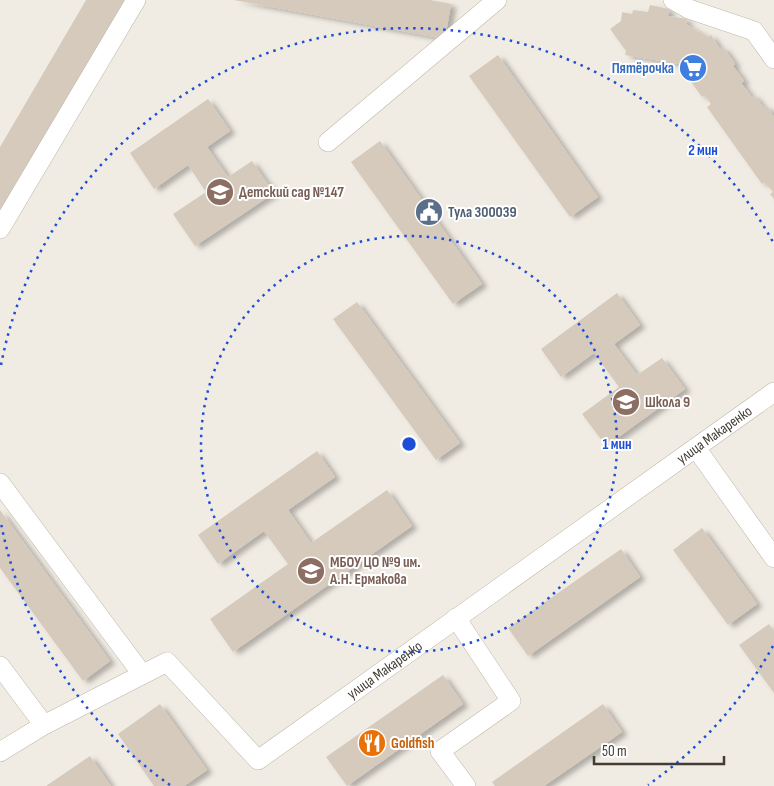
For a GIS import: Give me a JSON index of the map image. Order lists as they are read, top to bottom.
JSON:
{
  "streets": {
    "street": ["улица Макаренко"]
  },
  "places": {
    "supermarket": ["Пятёрочка"],
    "school or university": ["Детский сад №147", "Школа 9", "МБОУ ЦО №9 им. А.Н. Ермакова"],
    "public building": ["Тула 300039"],
    "restaurant": ["Goldfish"]
  },
  "scale_bar": "50 m",
  "rings": ["2 мин", "1 мин"]
}
